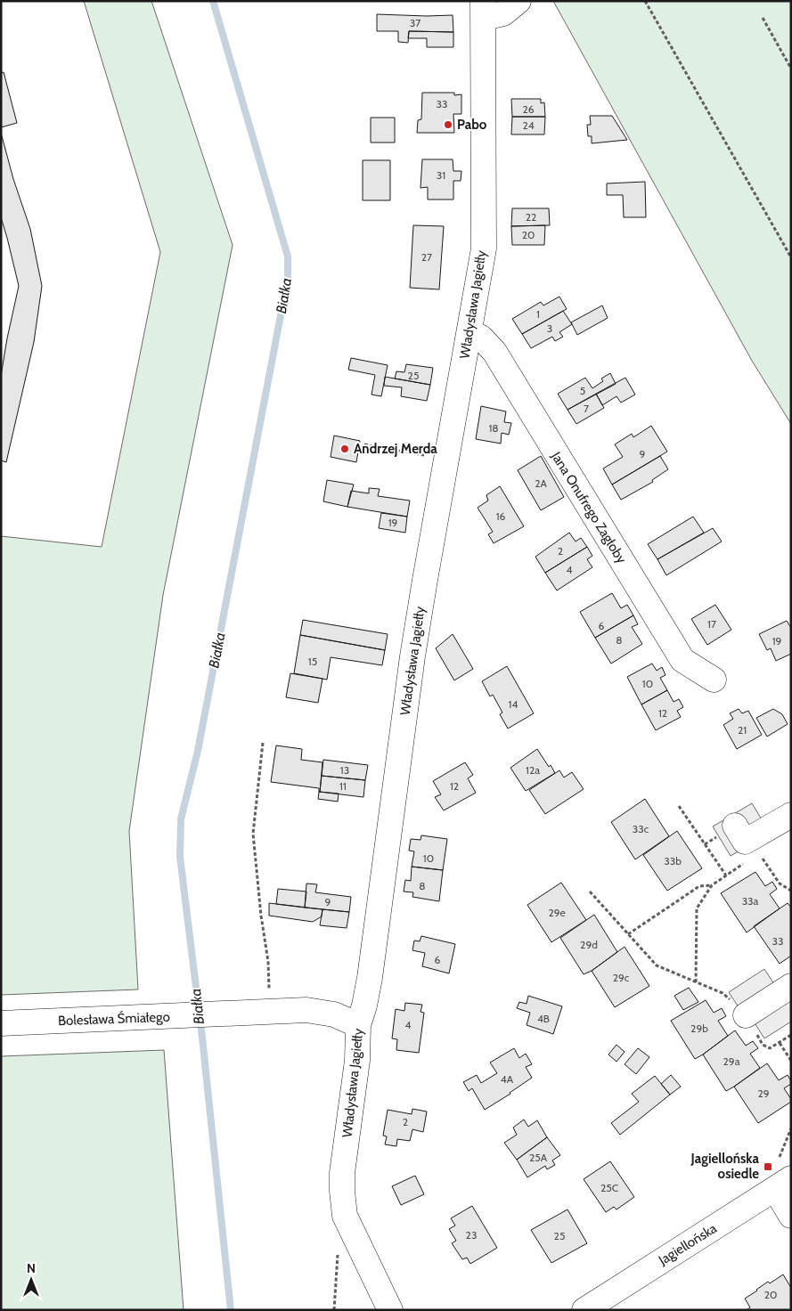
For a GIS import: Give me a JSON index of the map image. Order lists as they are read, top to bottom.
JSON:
{
  "streets": {
    "street": [
      "Władysława Jagiełły",
      "Jana Onufrego Zagłoby",
      "Bolesława Śmiałego",
      "Jagiellońska"
    ]
  },
  "crossings": [
    ["Władysława Jagiełły", "Jana Onufrego Zagłoby"],
    ["Władysława Jagiełły", "Bolesława Śmiałego"]
  ],
  "water": ["Białka"],
  "places": {
    "other": ["Pabo", "Andrzej Merda"],
    "transit": ["Jagiellońska osiedle"]
  },
  "house_numbers": [
    "37",
    "33",
    "26",
    "24",
    "31",
    "22",
    "20",
    "27",
    "1",
    "3",
    "25",
    "5",
    "7",
    "18",
    "9",
    "2A",
    "16",
    "19",
    "2",
    "4",
    "17",
    "6",
    "8",
    "19",
    "15",
    "10",
    "14",
    "12",
    "21",
    "13",
    "12a",
    "11",
    "12",
    "33c",
    "10",
    "33b",
    "8",
    "33a",
    "9",
    "29e",
    "33",
    "29d",
    "6",
    "29c",
    "4B",
    "4",
    "29b",
    "29a",
    "4A",
    "29",
    "2",
    "25A",
    "25C",
    "23",
    "25",
    "20"
  ],
  "north": "top"
}
